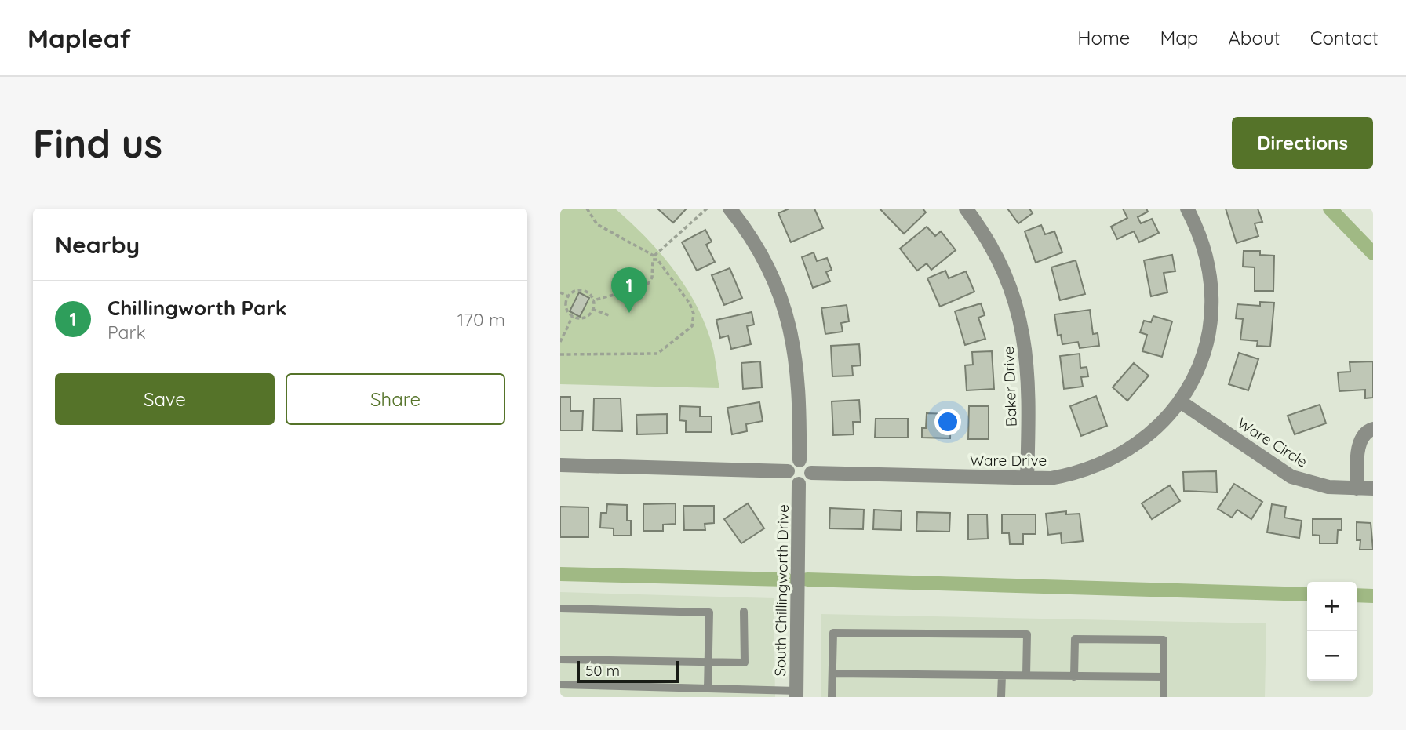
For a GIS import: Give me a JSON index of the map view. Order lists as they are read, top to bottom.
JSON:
{
  "streets": {
    "street": [
      "Baker Drive",
      "Ware Circle",
      "Ware Drive",
      "South Chillingworth Drive"
    ]
  },
  "crossings": [
    ["Baker Drive", "Ware Drive"],
    ["Ware Circle", "Ware Drive"],
    ["Ware Drive", "South Chillingworth Drive"]
  ],
  "scale_bar": "50 m",
  "page": {
    "header": "Mapleaf",
    "nav": [
      "Home",
      "Map",
      "About",
      "Contact"
    ],
    "buttons": [
      "Directions",
      ["Save", "Share"]
    ],
    "title": "Find us",
    "heading": "Nearby",
    "pins": "1",
    "list": [
      {
        "mark": "1",
        "name": "Chillingworth Park",
        "note": "Park",
        "value": "170 m"
      }
    ],
    "map_buttons": ["+", "−"],
    "scale": "50 m"
  }
}
